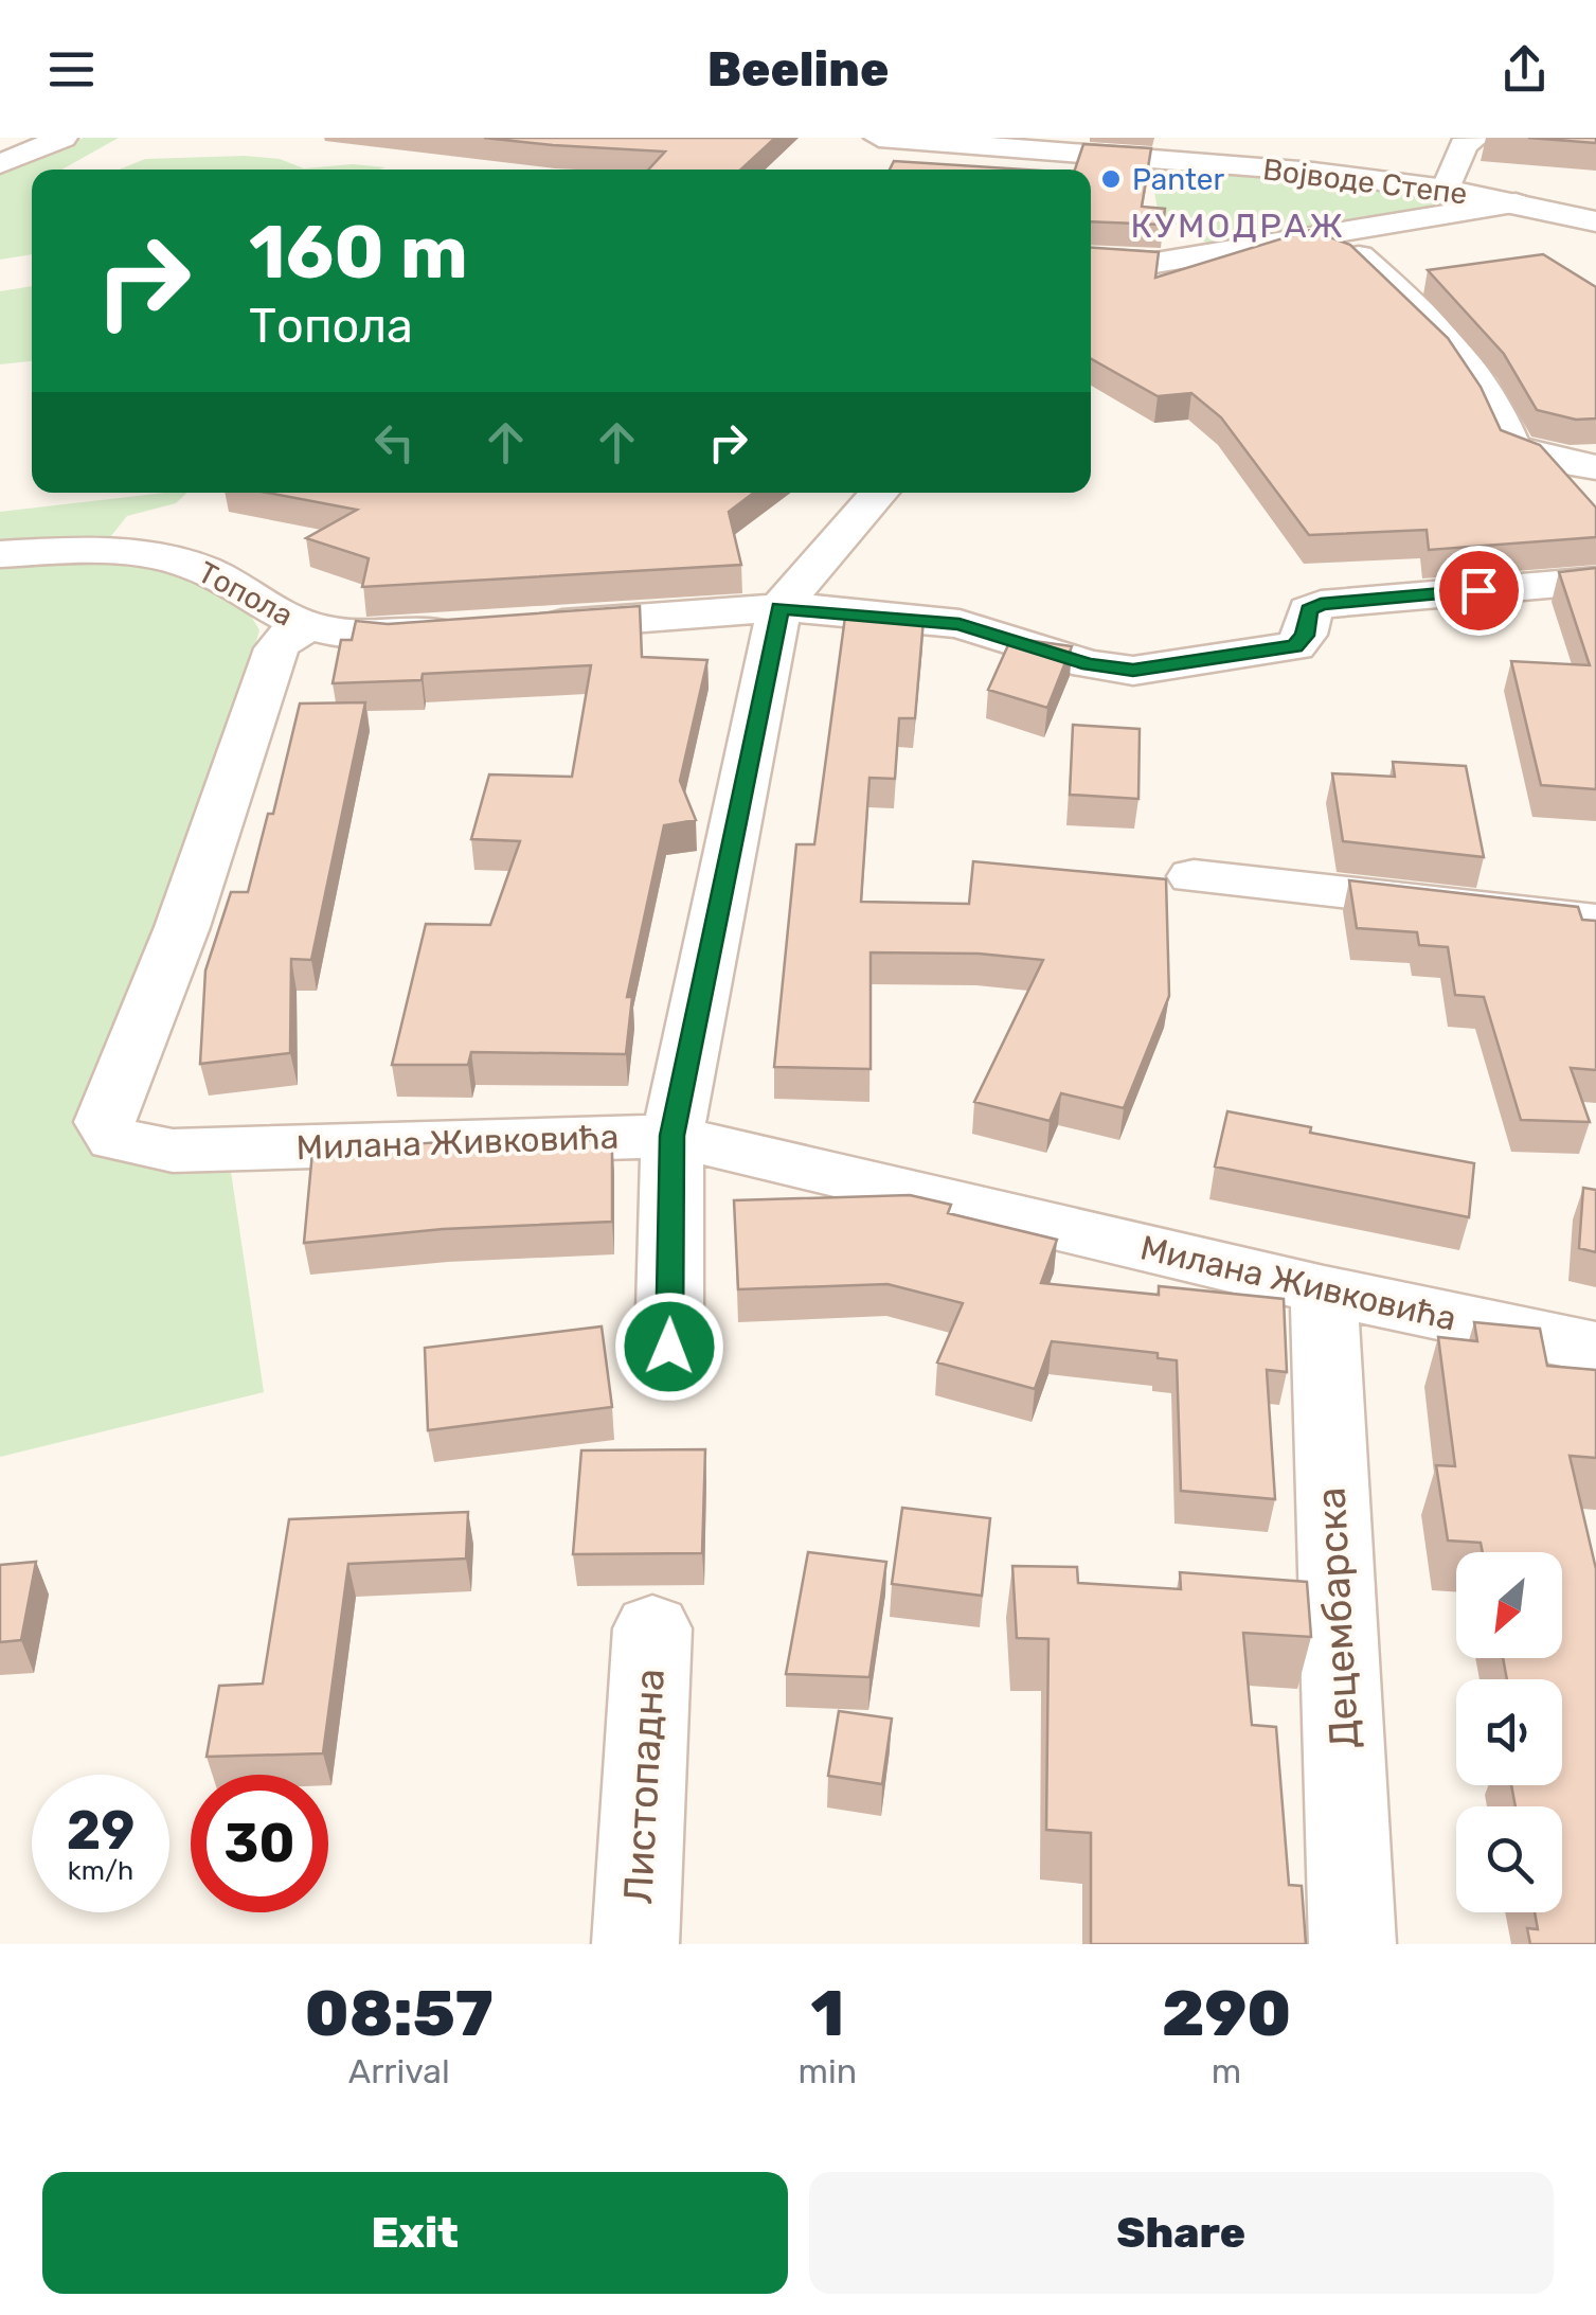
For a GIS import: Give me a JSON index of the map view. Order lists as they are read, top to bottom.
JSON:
{
  "streets": {
    "street": [
      "Војводе Степе",
      "Топола",
      "Милана Живковића",
      "Децембарска",
      "Листопадна"
    ]
  },
  "crossings": [
    ["Топола", "Милана Живковића"],
    ["Милана Живковића", "Децембарска"]
  ],
  "districts": ["КУМОДРАЖ"],
  "places": ["Panter"],
  "north": "bottom left",
  "page": {
    "header": "Beeline",
    "turn": ["160 m", "Топола"],
    "speed": "29 km/h",
    "limit": "30",
    "eta": [
      "08:57",
      "Arrival",
      "1",
      "min",
      "290",
      "m"
    ],
    "buttons": ["Exit", "Share"]
  }
}
